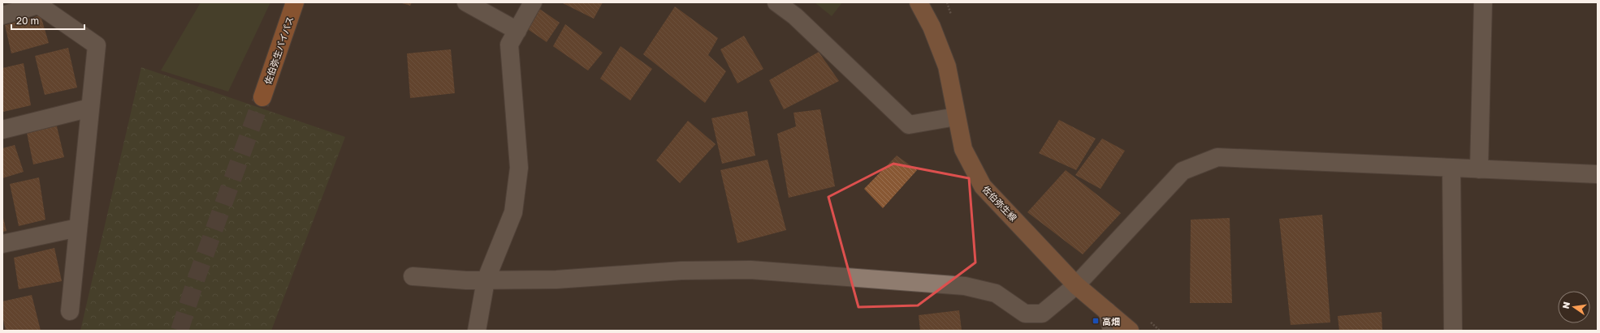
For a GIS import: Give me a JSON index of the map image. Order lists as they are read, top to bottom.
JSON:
{
  "streets": {
    "highway": ["佐伯弥生バイパス"],
    "main road": ["佐伯弥生線"]
  },
  "places": {
    "transit": ["高畑"]
  },
  "scale_bar": "20 m",
  "north": "left"
}
